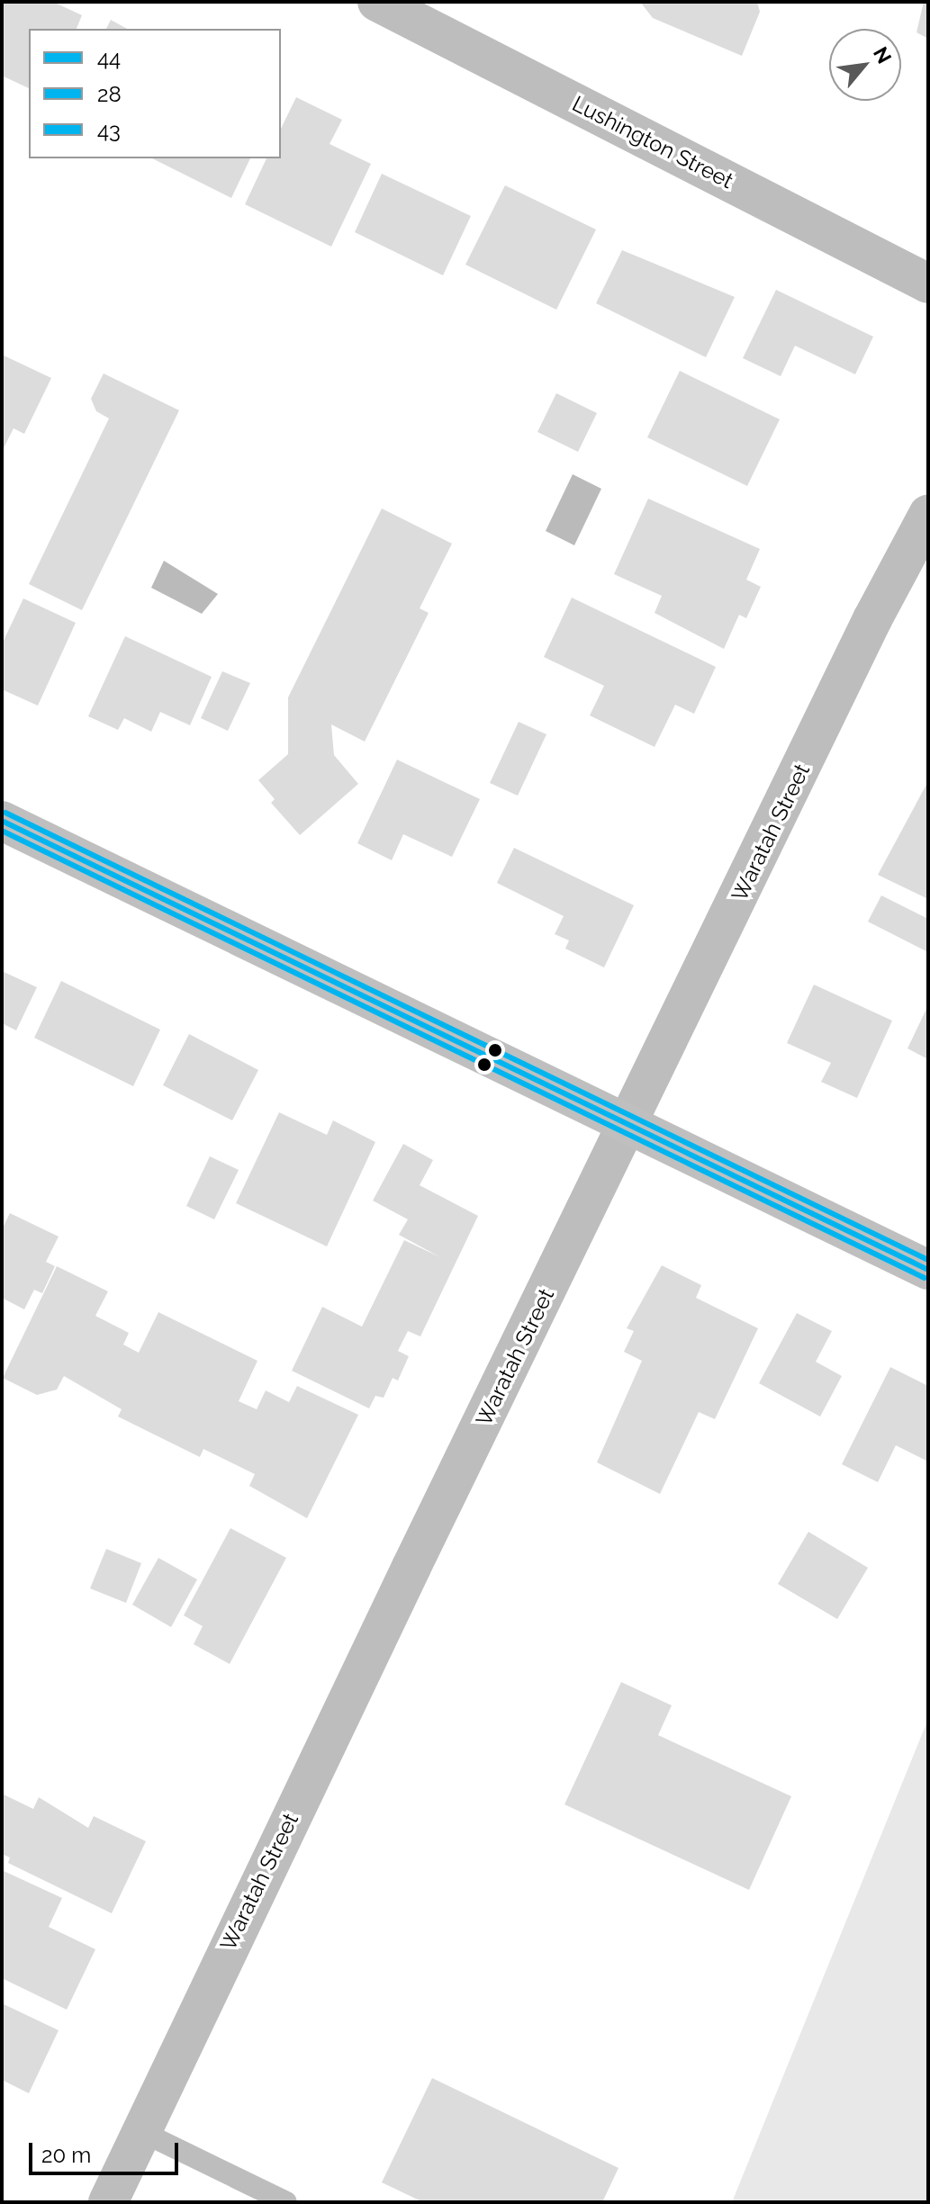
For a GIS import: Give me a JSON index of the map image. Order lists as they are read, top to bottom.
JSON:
{
  "streets": {
    "street": ["Lushington Street", "Waratah Street"]
  },
  "lines": ["transit line 43", "transit line 44", "transit line 28"],
  "legend": ["44", "28", "43"],
  "scale_bar": "20 m",
  "north": "top right"
}
